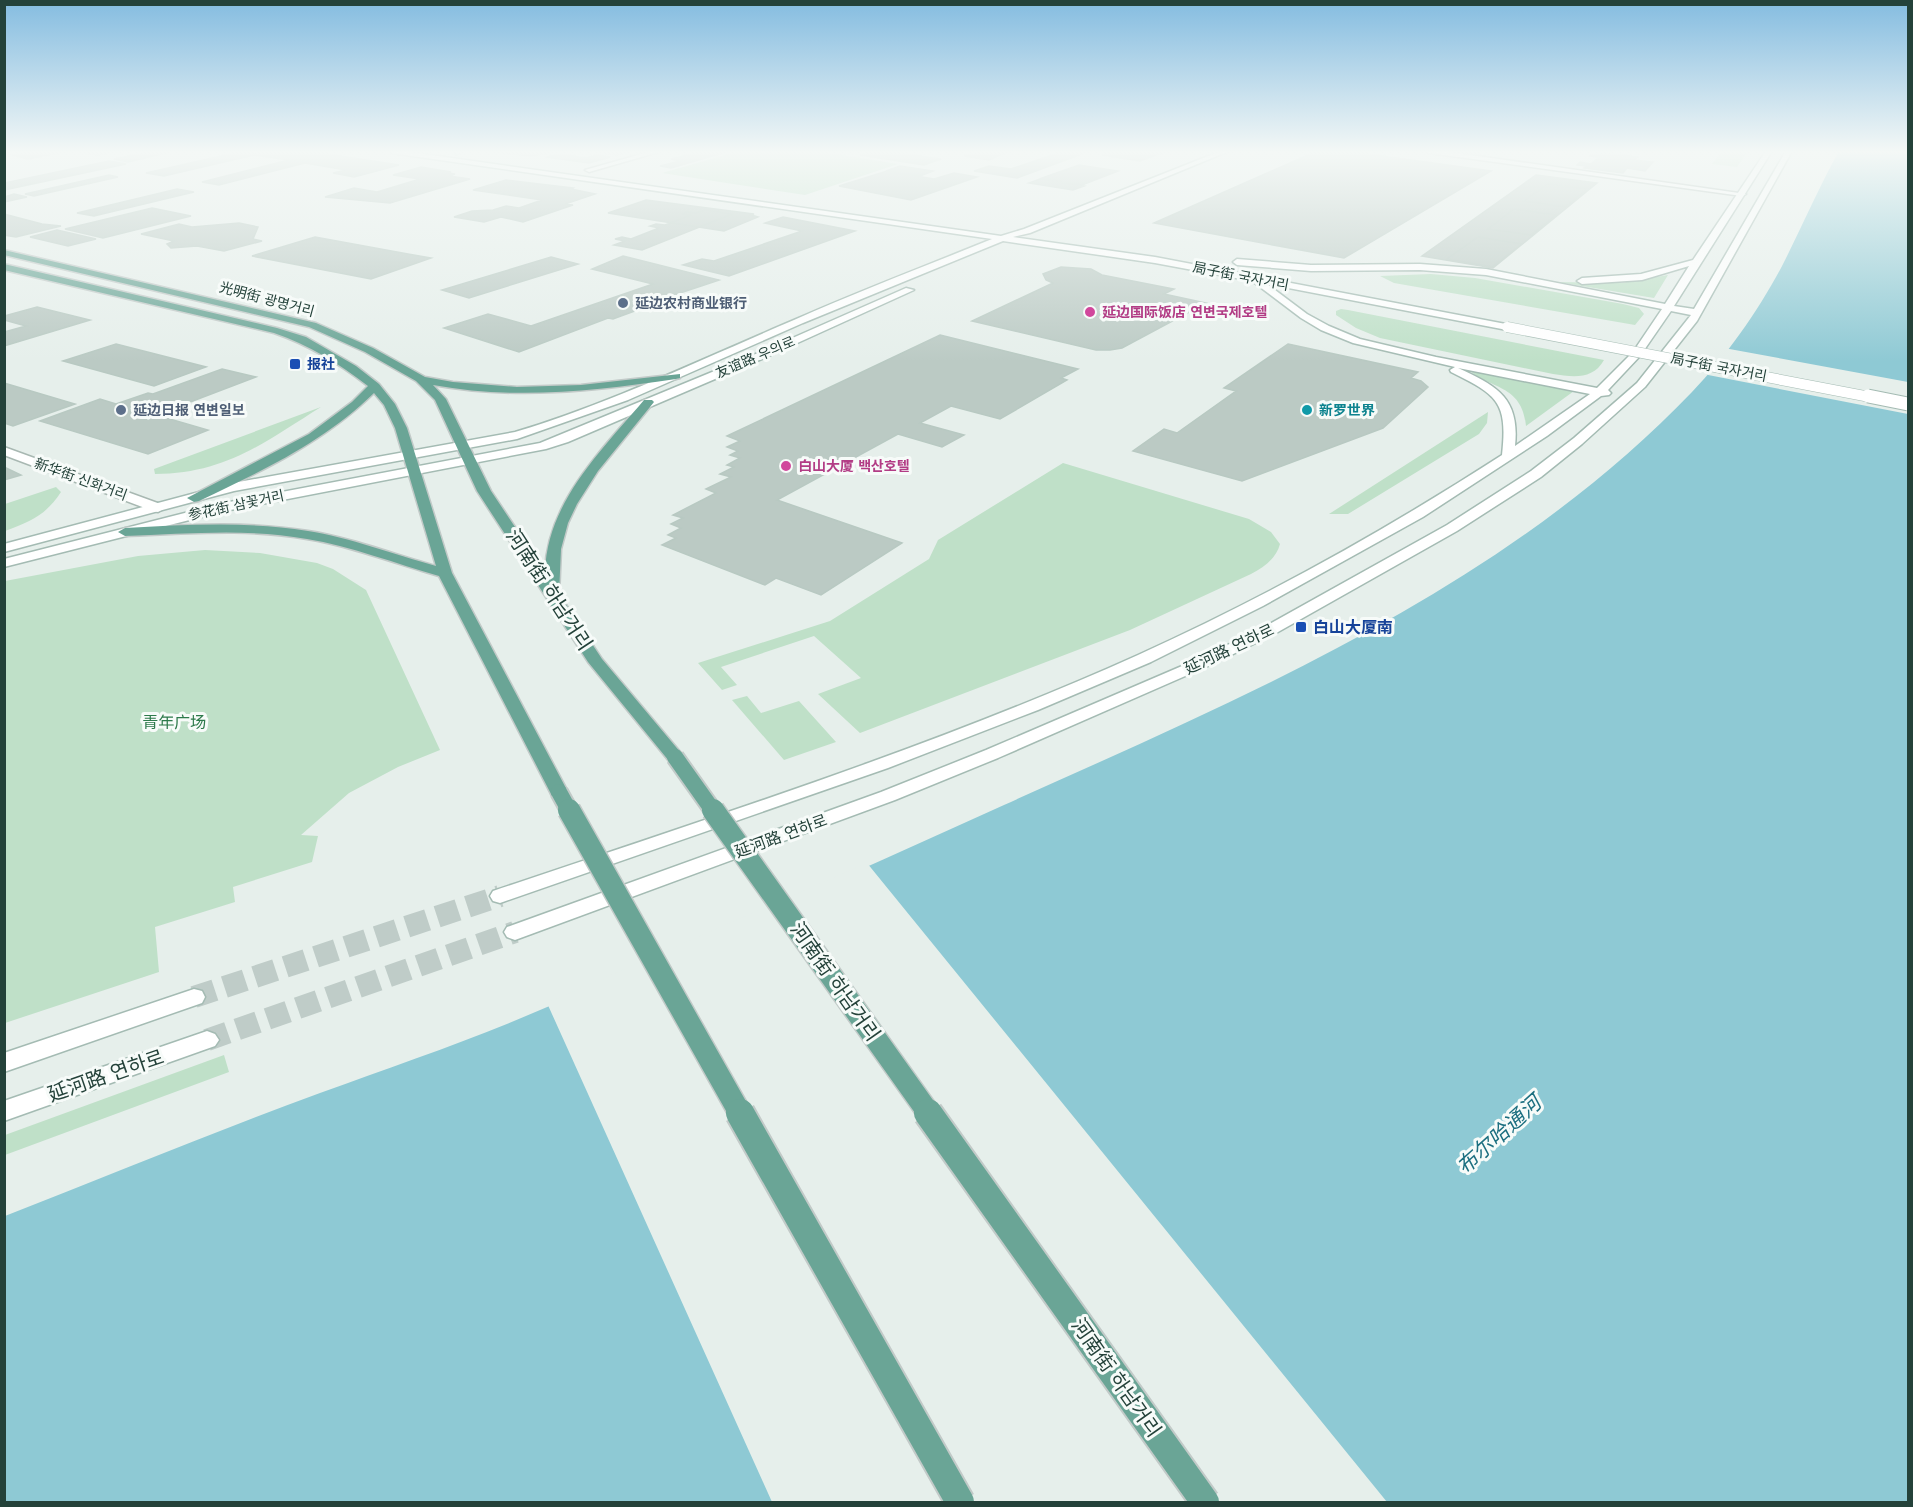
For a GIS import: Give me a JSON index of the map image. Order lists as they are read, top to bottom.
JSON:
{
  "streets": {
    "main road": [
      "局子街 국자거리",
      "光明街 광명거리",
      "友谊路 우의로",
      "新华街 신화거리",
      "参花街 삼꽃거리",
      "河南街 하남거리",
      "延河路 연하로"
    ]
  },
  "crossings": [
    ["局子街 국자거리", "友谊路 우의로"],
    ["光明街 광명거리", "友谊路 우의로"],
    ["光明街 광명거리", "参花街 삼꽃거리"],
    ["光明街 광명거리", "河南街 하남거리"],
    ["友谊路 우의로", "参花街 삼꽃거리"],
    ["友谊路 우의로", "河南街 하남거리"],
    ["新华街 신화거리", "参花街 삼꽃거리"],
    ["参花街 삼꽃거리", "河南街 하남거리"]
  ],
  "water": ["布尔哈通河"],
  "parks": ["青年广场"],
  "places": {
    "other": [
      "延边农村商业银行",
      "延边国际饭店 연변국제호텔",
      "延边日报 연변일보",
      "新罗世界",
      "白山大厦 백산호텔"
    ],
    "transit": ["报社", "白山大厦南"]
  }
}
